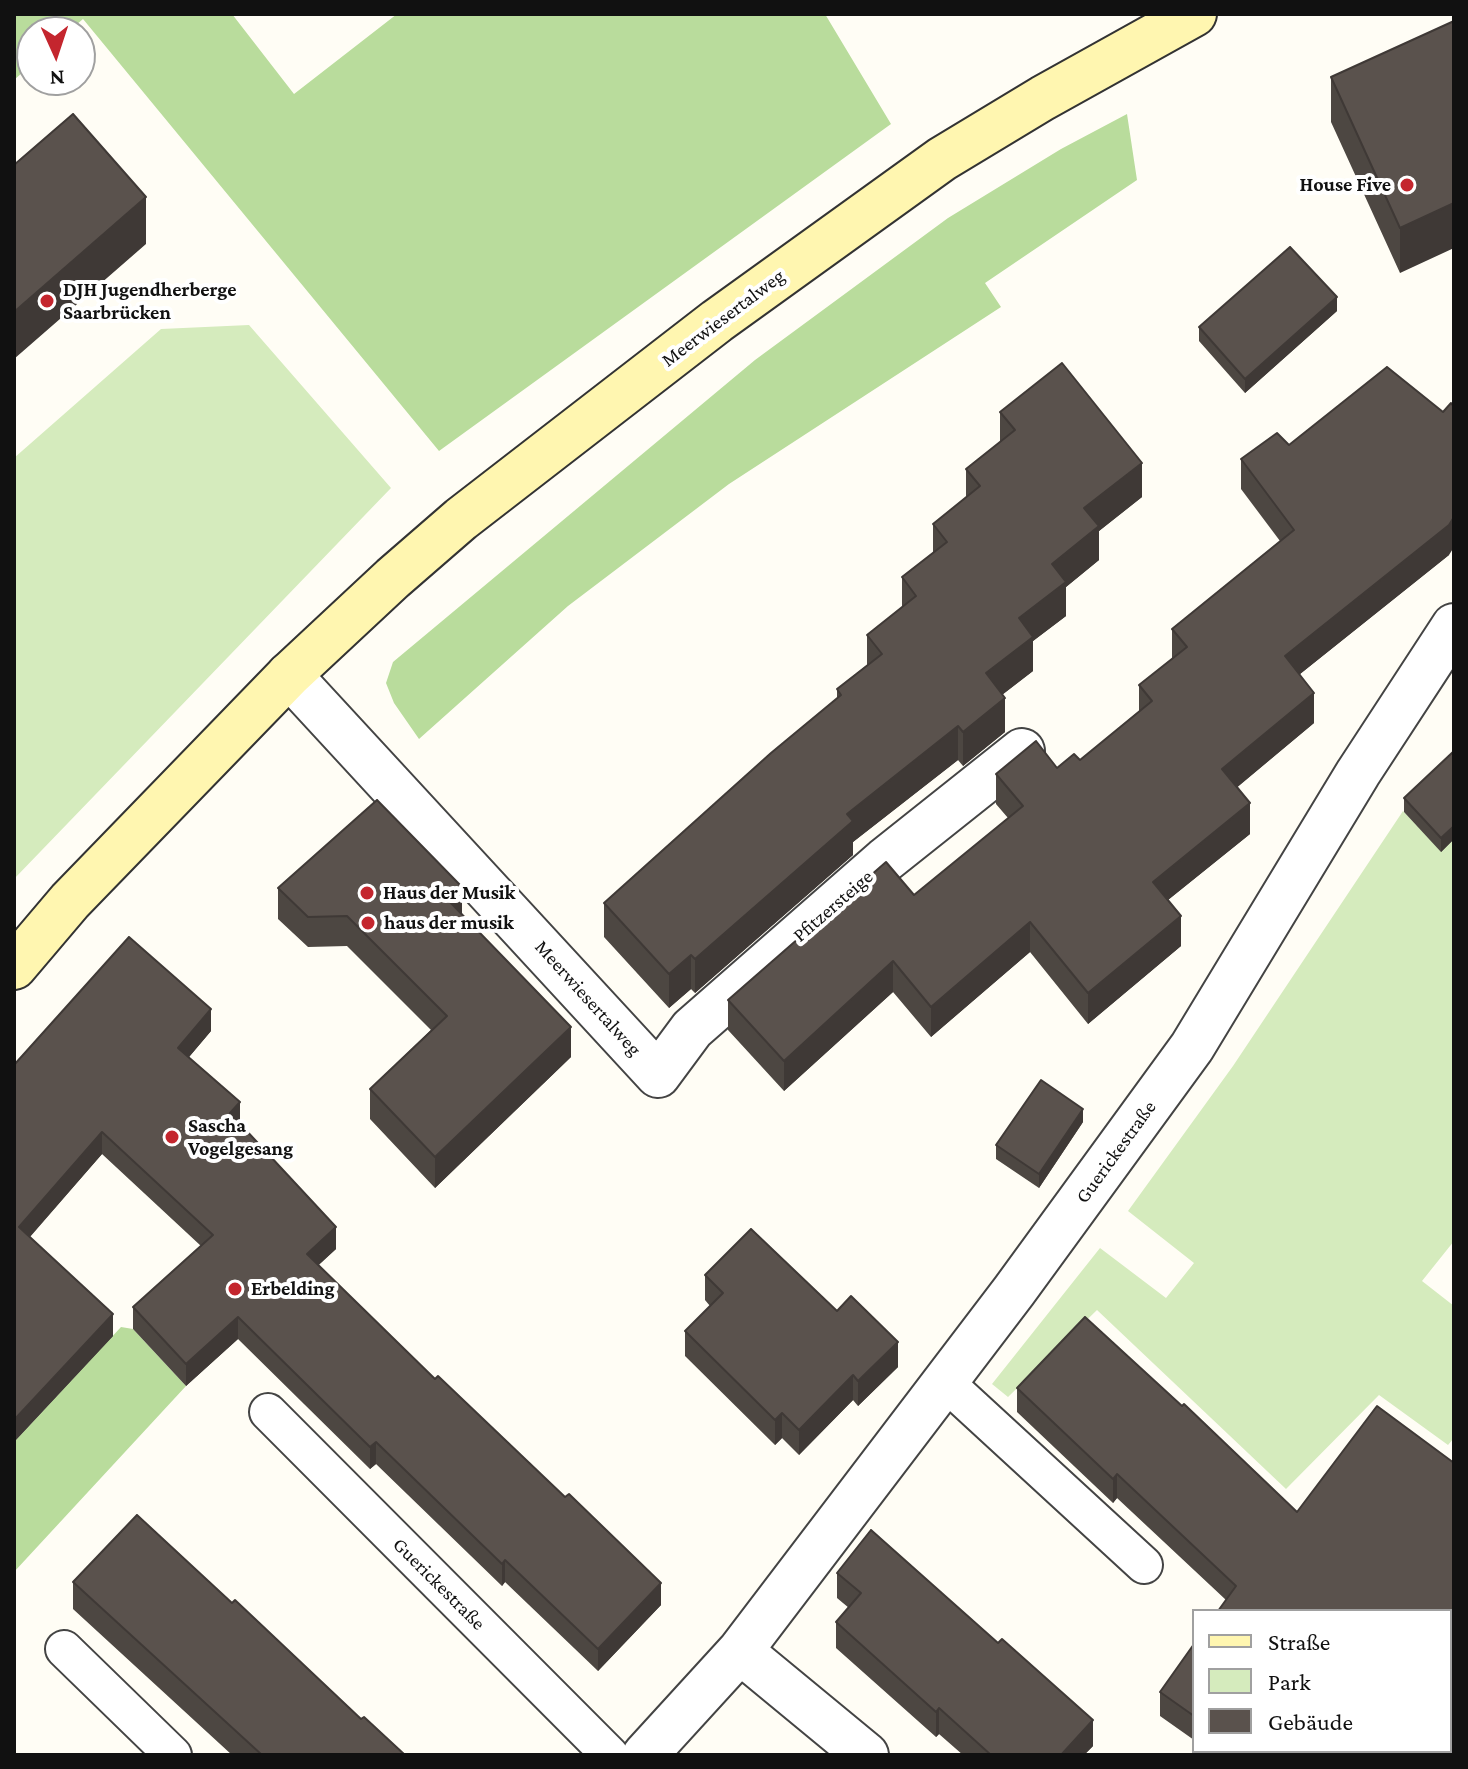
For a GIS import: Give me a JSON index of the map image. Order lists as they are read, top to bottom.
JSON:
{
  "streets": {
    "main road": ["Meerwiesertalweg"],
    "street": ["Pfitzersteige", "Guerickestraße"]
  },
  "crossings": [
    ["Meerwiesertalweg", "Pfitzersteige"]
  ],
  "places": [
    "House Five",
    "DJH Jugendherberge Saarbrücken",
    "Haus der Musik",
    "haus der musik",
    "Sascha Vogelgesang",
    "Erbelding"
  ],
  "legend": ["Straße", "Park", "Gebäude"],
  "north": "bottom"
}
